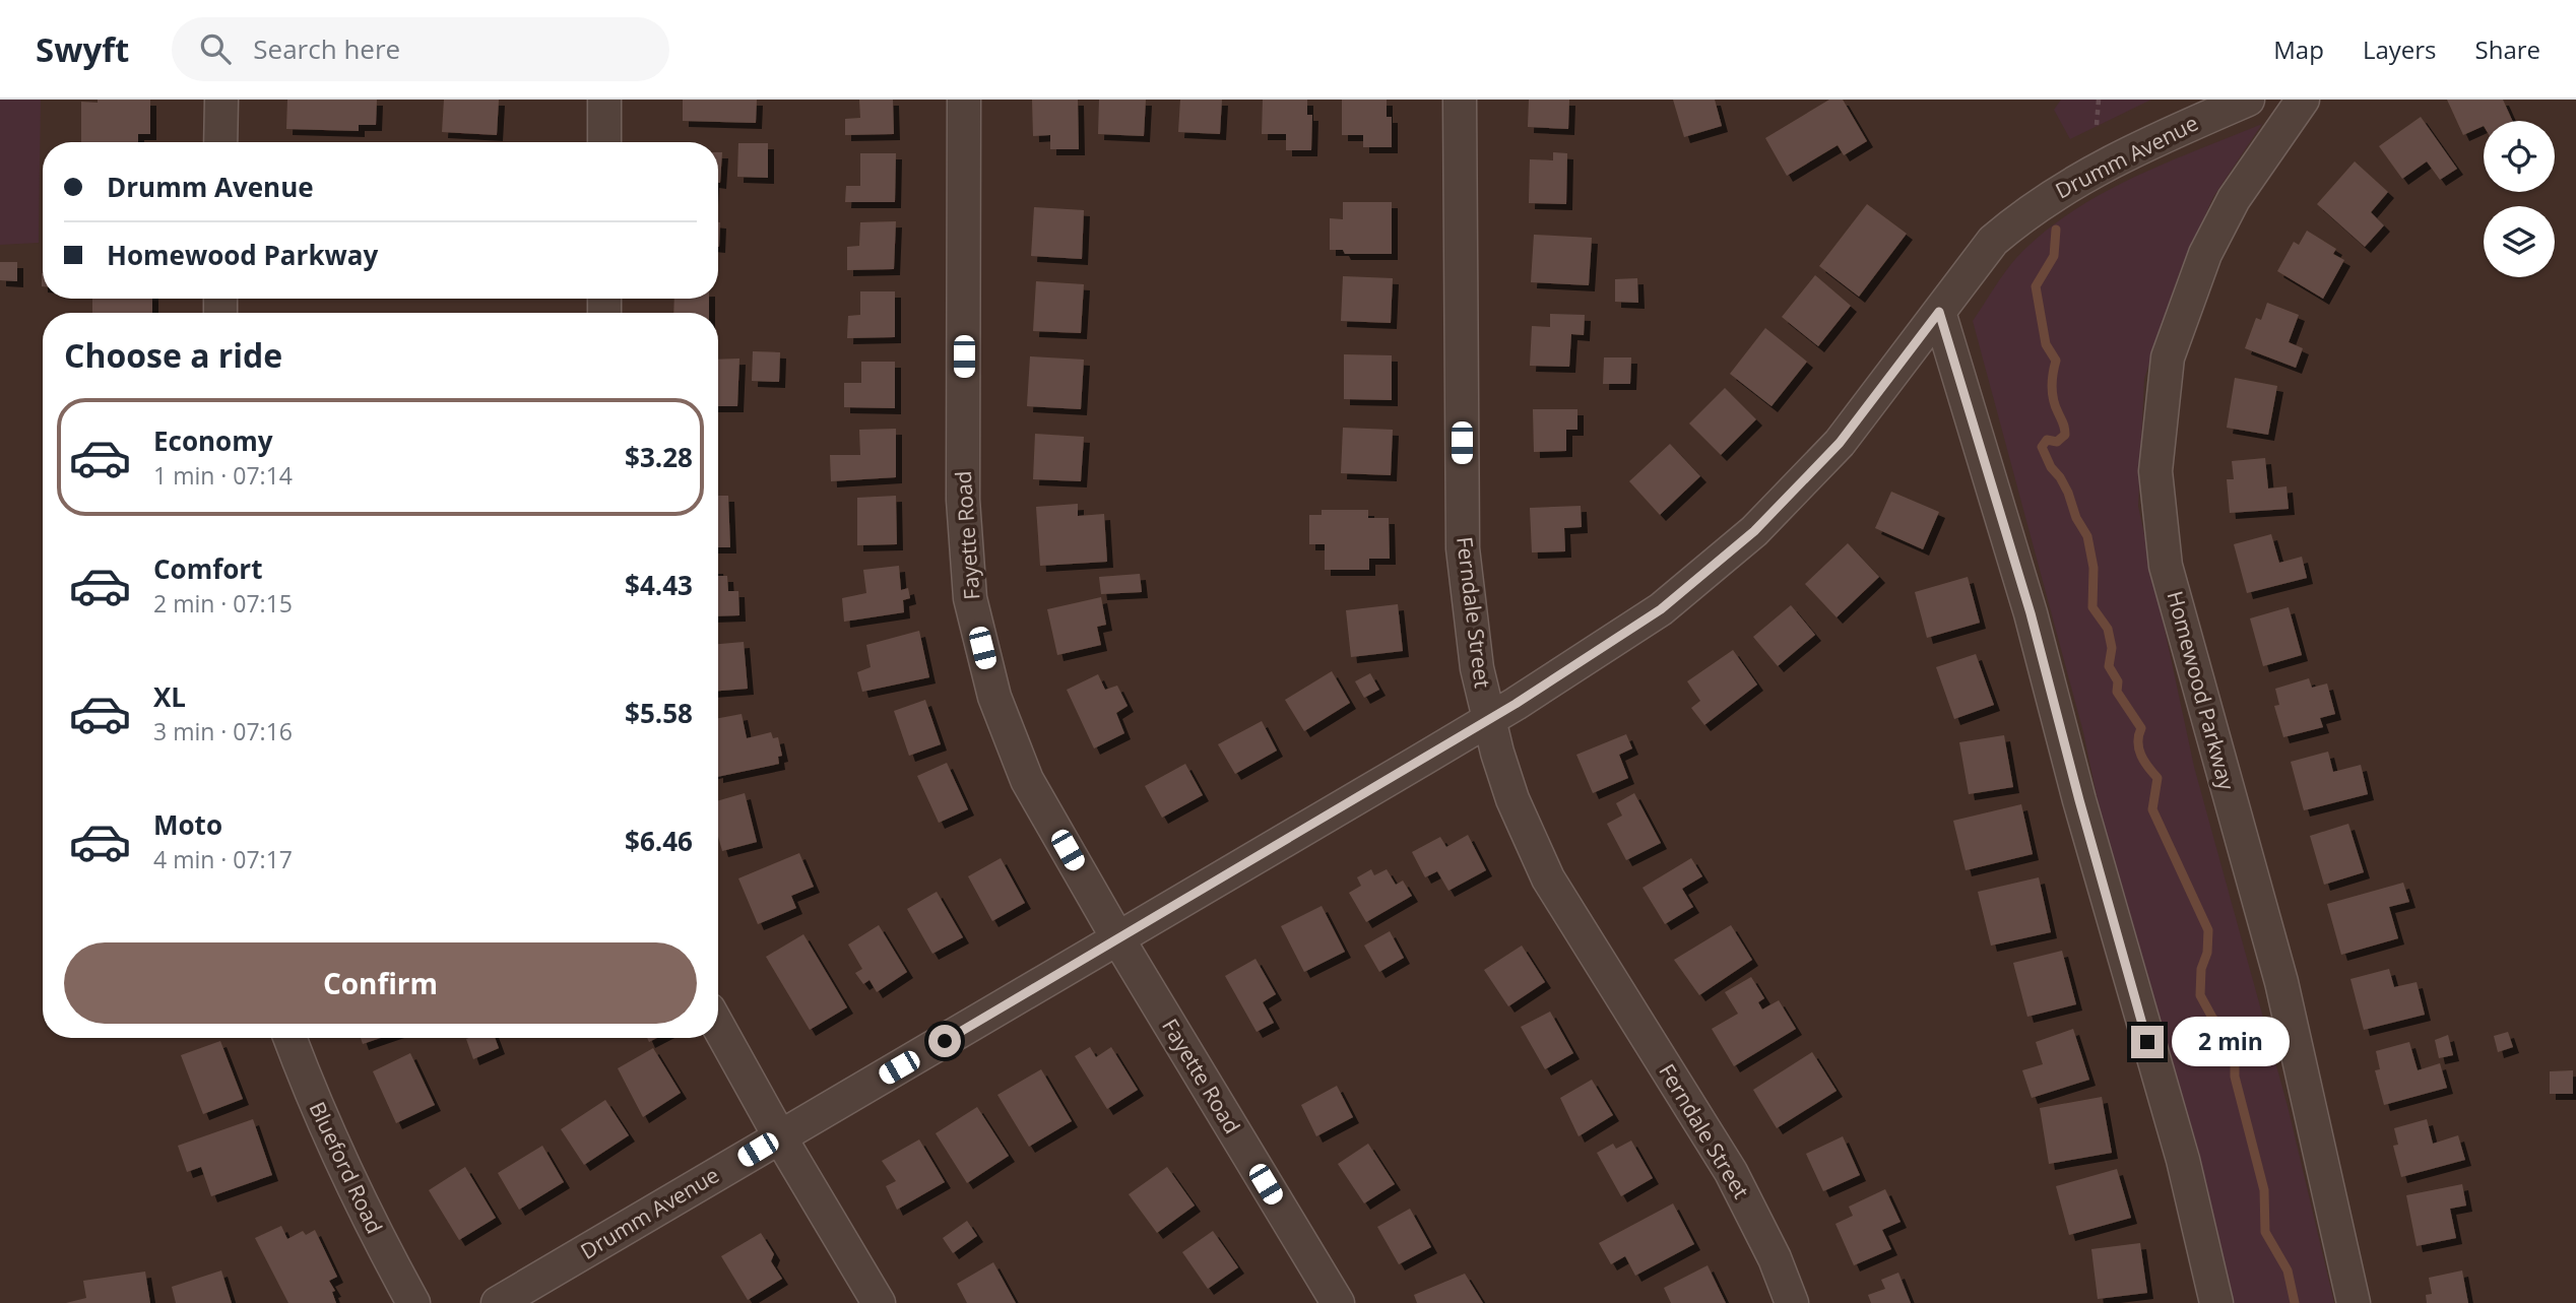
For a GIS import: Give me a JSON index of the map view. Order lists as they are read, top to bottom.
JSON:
{
  "streets": {
    "street": [
      "Drumm Avenue",
      "Fayette Road",
      "Ferndale Street",
      "Homewood Parkway",
      "Blueford Road"
    ]
  },
  "crossings": [
    ["Drumm Avenue", "Fayette Road"],
    ["Drumm Avenue", "Ferndale Street"]
  ],
  "page": {
    "header": "Swyft",
    "search": "Search here",
    "nav": ["Map", "Layers", "Share"],
    "banner": ["Drumm Avenue", "Homewood Parkway"],
    "heading": "Choose a ride",
    "list": [
      {
        "name": "Economy",
        "note": "1 min · 07:14",
        "value": "$3.28"
      },
      {
        "name": "Comfort",
        "note": "2 min · 07:15",
        "value": "$4.43"
      },
      {
        "name": "XL",
        "note": "3 min · 07:16",
        "value": "$5.58"
      },
      {
        "name": "Moto",
        "note": "4 min · 07:17",
        "value": "$6.46"
      }
    ],
    "buttons": "Confirm",
    "bubble": "2 min"
  }
}
